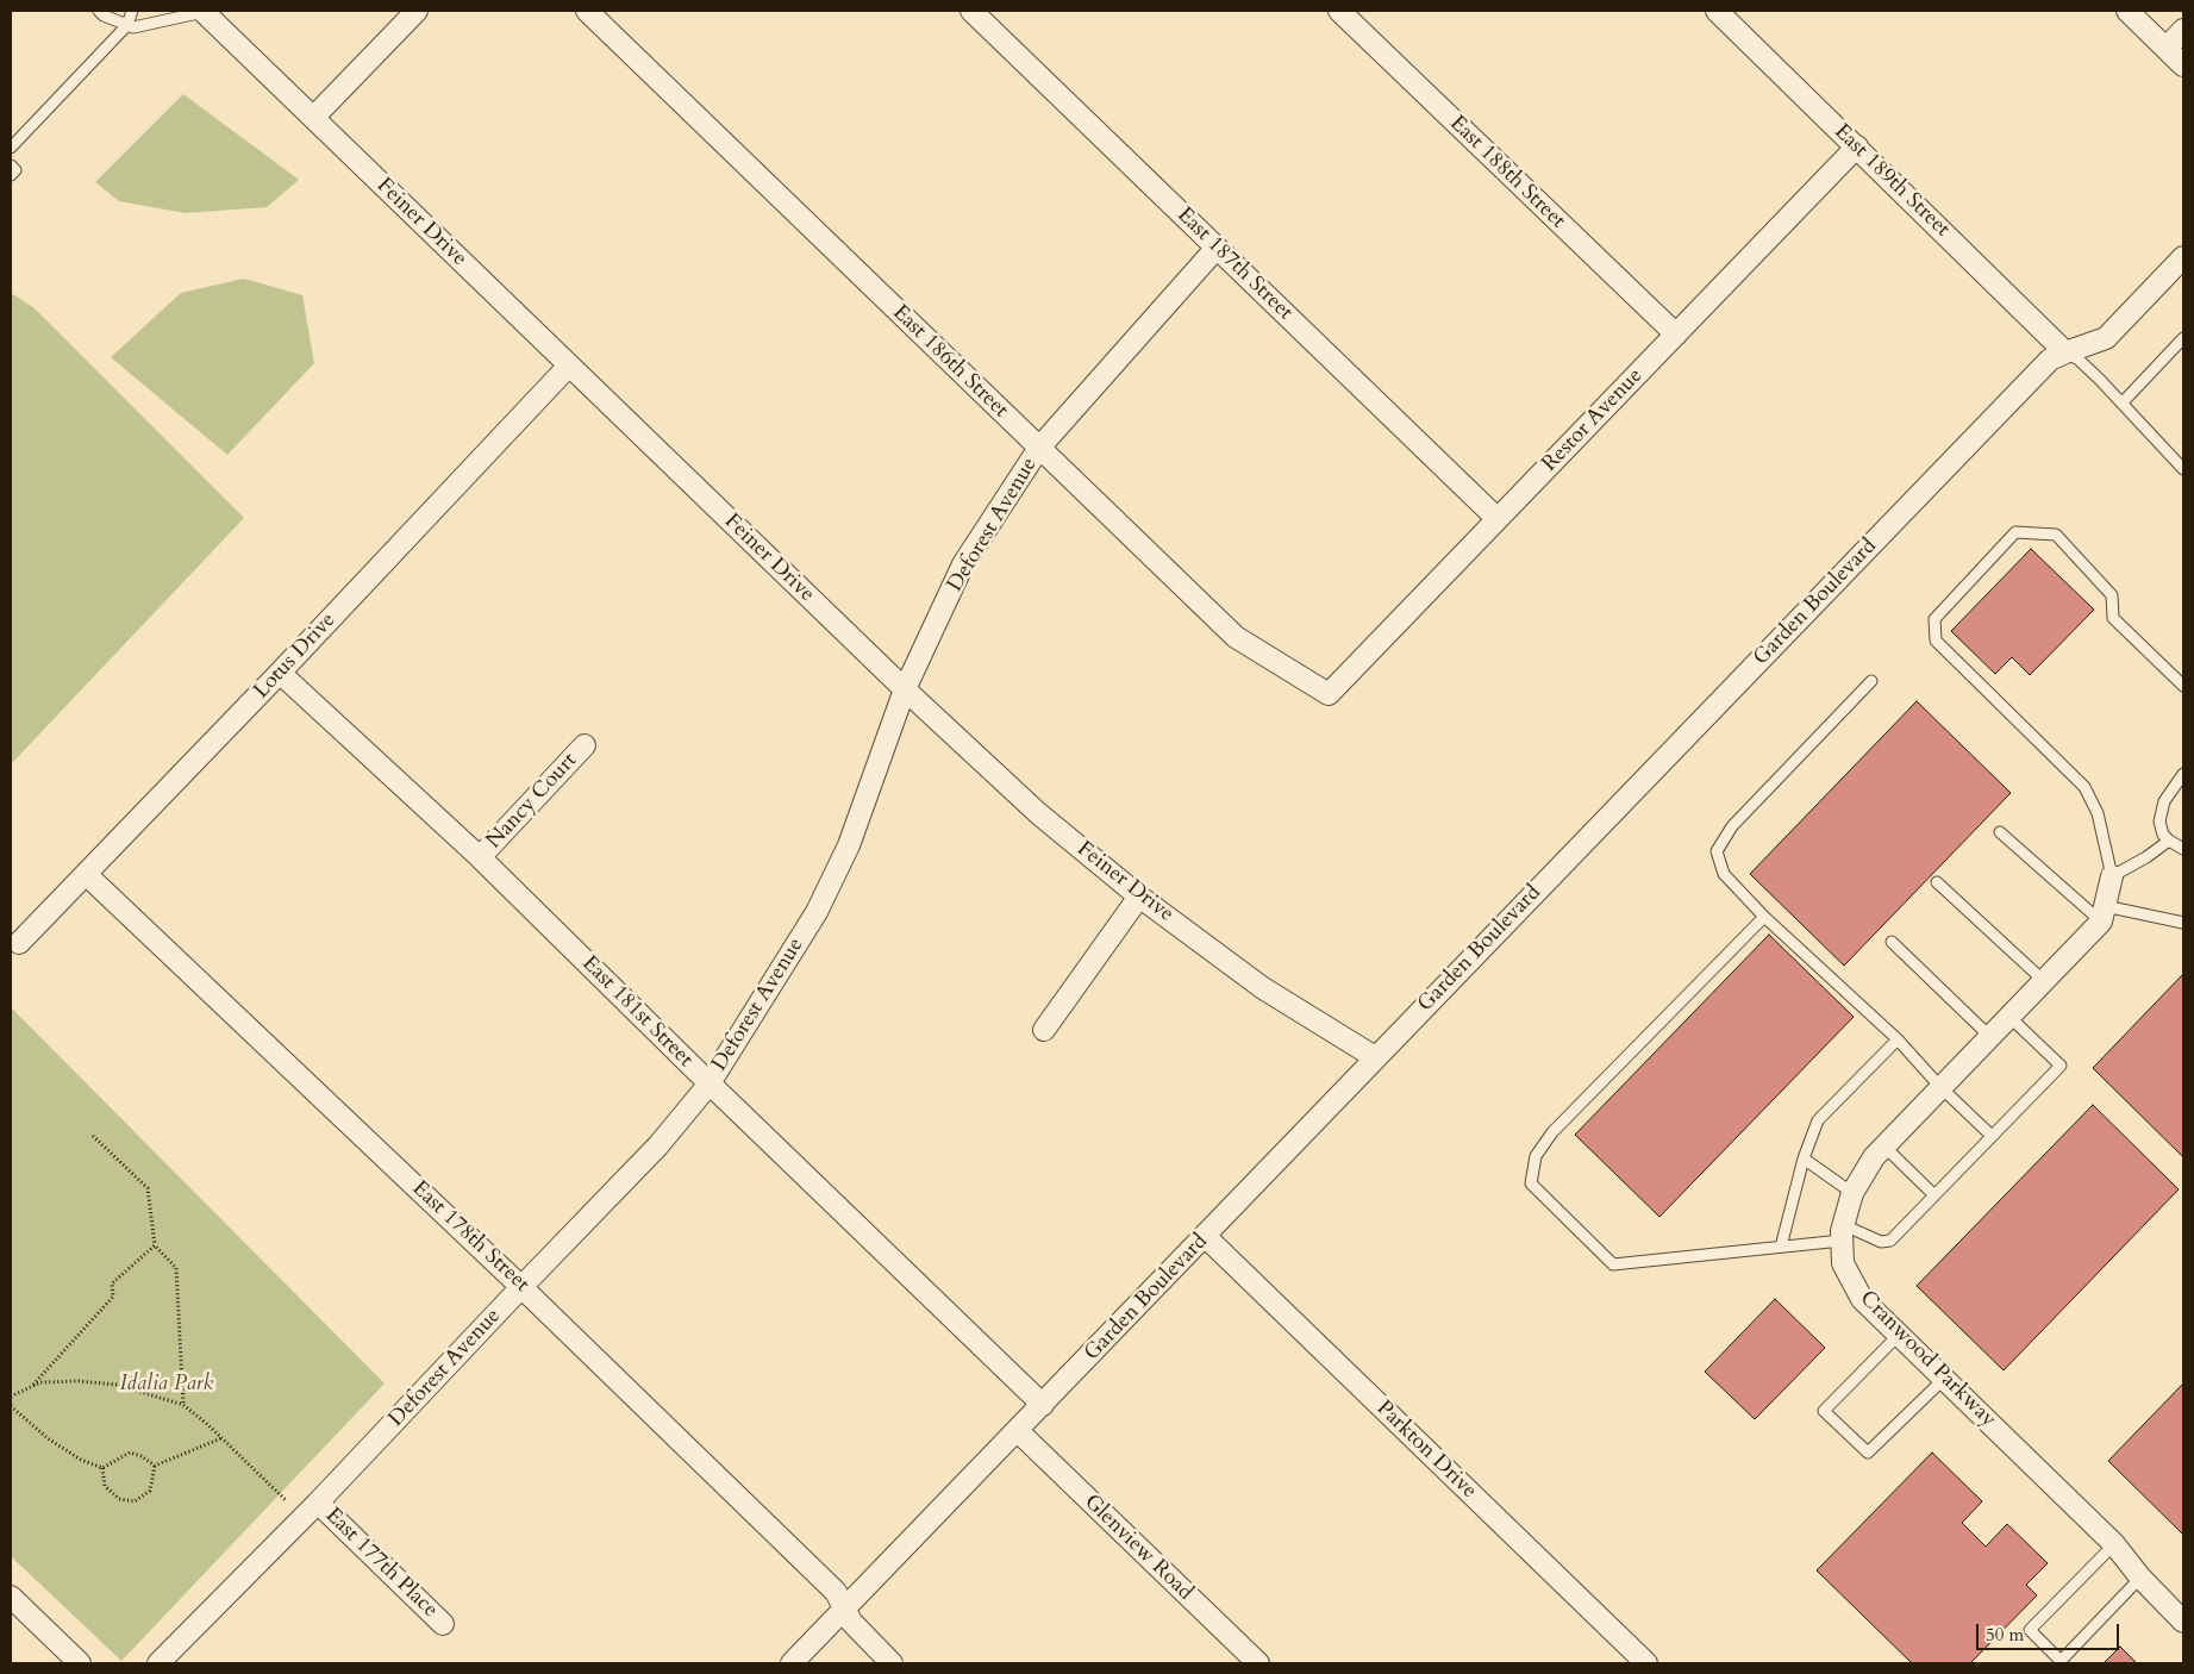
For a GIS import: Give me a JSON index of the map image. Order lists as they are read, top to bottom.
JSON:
{
  "streets": {
    "street": [
      "East 188th Street",
      "East 189th Street",
      "Feiner Drive",
      "East 187th Street",
      "East 186th Street",
      "Restor Avenue",
      "Deforest Avenue",
      "Garden Boulevard",
      "Lotus Drive",
      "Nancy Court",
      "East 181st Street",
      "East 178th Street",
      "Cranwood Parkway",
      "Parkton Drive",
      "Glenview Road",
      "East 177th Place"
    ]
  },
  "crossings": [
    ["East 188th Street", "Restor Avenue"],
    ["East 189th Street", "Restor Avenue"],
    ["East 189th Street", "Garden Boulevard"],
    ["Feiner Drive", "Deforest Avenue"],
    ["Feiner Drive", "Garden Boulevard"],
    ["Feiner Drive", "Lotus Drive"],
    ["East 187th Street", "Restor Avenue"],
    ["East 187th Street", "Deforest Avenue"],
    ["East 186th Street", "Restor Avenue"],
    ["East 186th Street", "Deforest Avenue"],
    ["Deforest Avenue", "East 181st Street"],
    ["Deforest Avenue", "East 178th Street"],
    ["Deforest Avenue", "East 177th Place"],
    ["Garden Boulevard", "East 181st Street"],
    ["Garden Boulevard", "East 178th Street"],
    ["Garden Boulevard", "Parkton Drive"],
    ["Garden Boulevard", "Glenview Road"],
    ["Lotus Drive", "East 181st Street"],
    ["Lotus Drive", "East 178th Street"],
    ["Nancy Court", "East 181st Street"]
  ],
  "parks": ["Idalia Park"],
  "scale_bar": "50 m"
}
